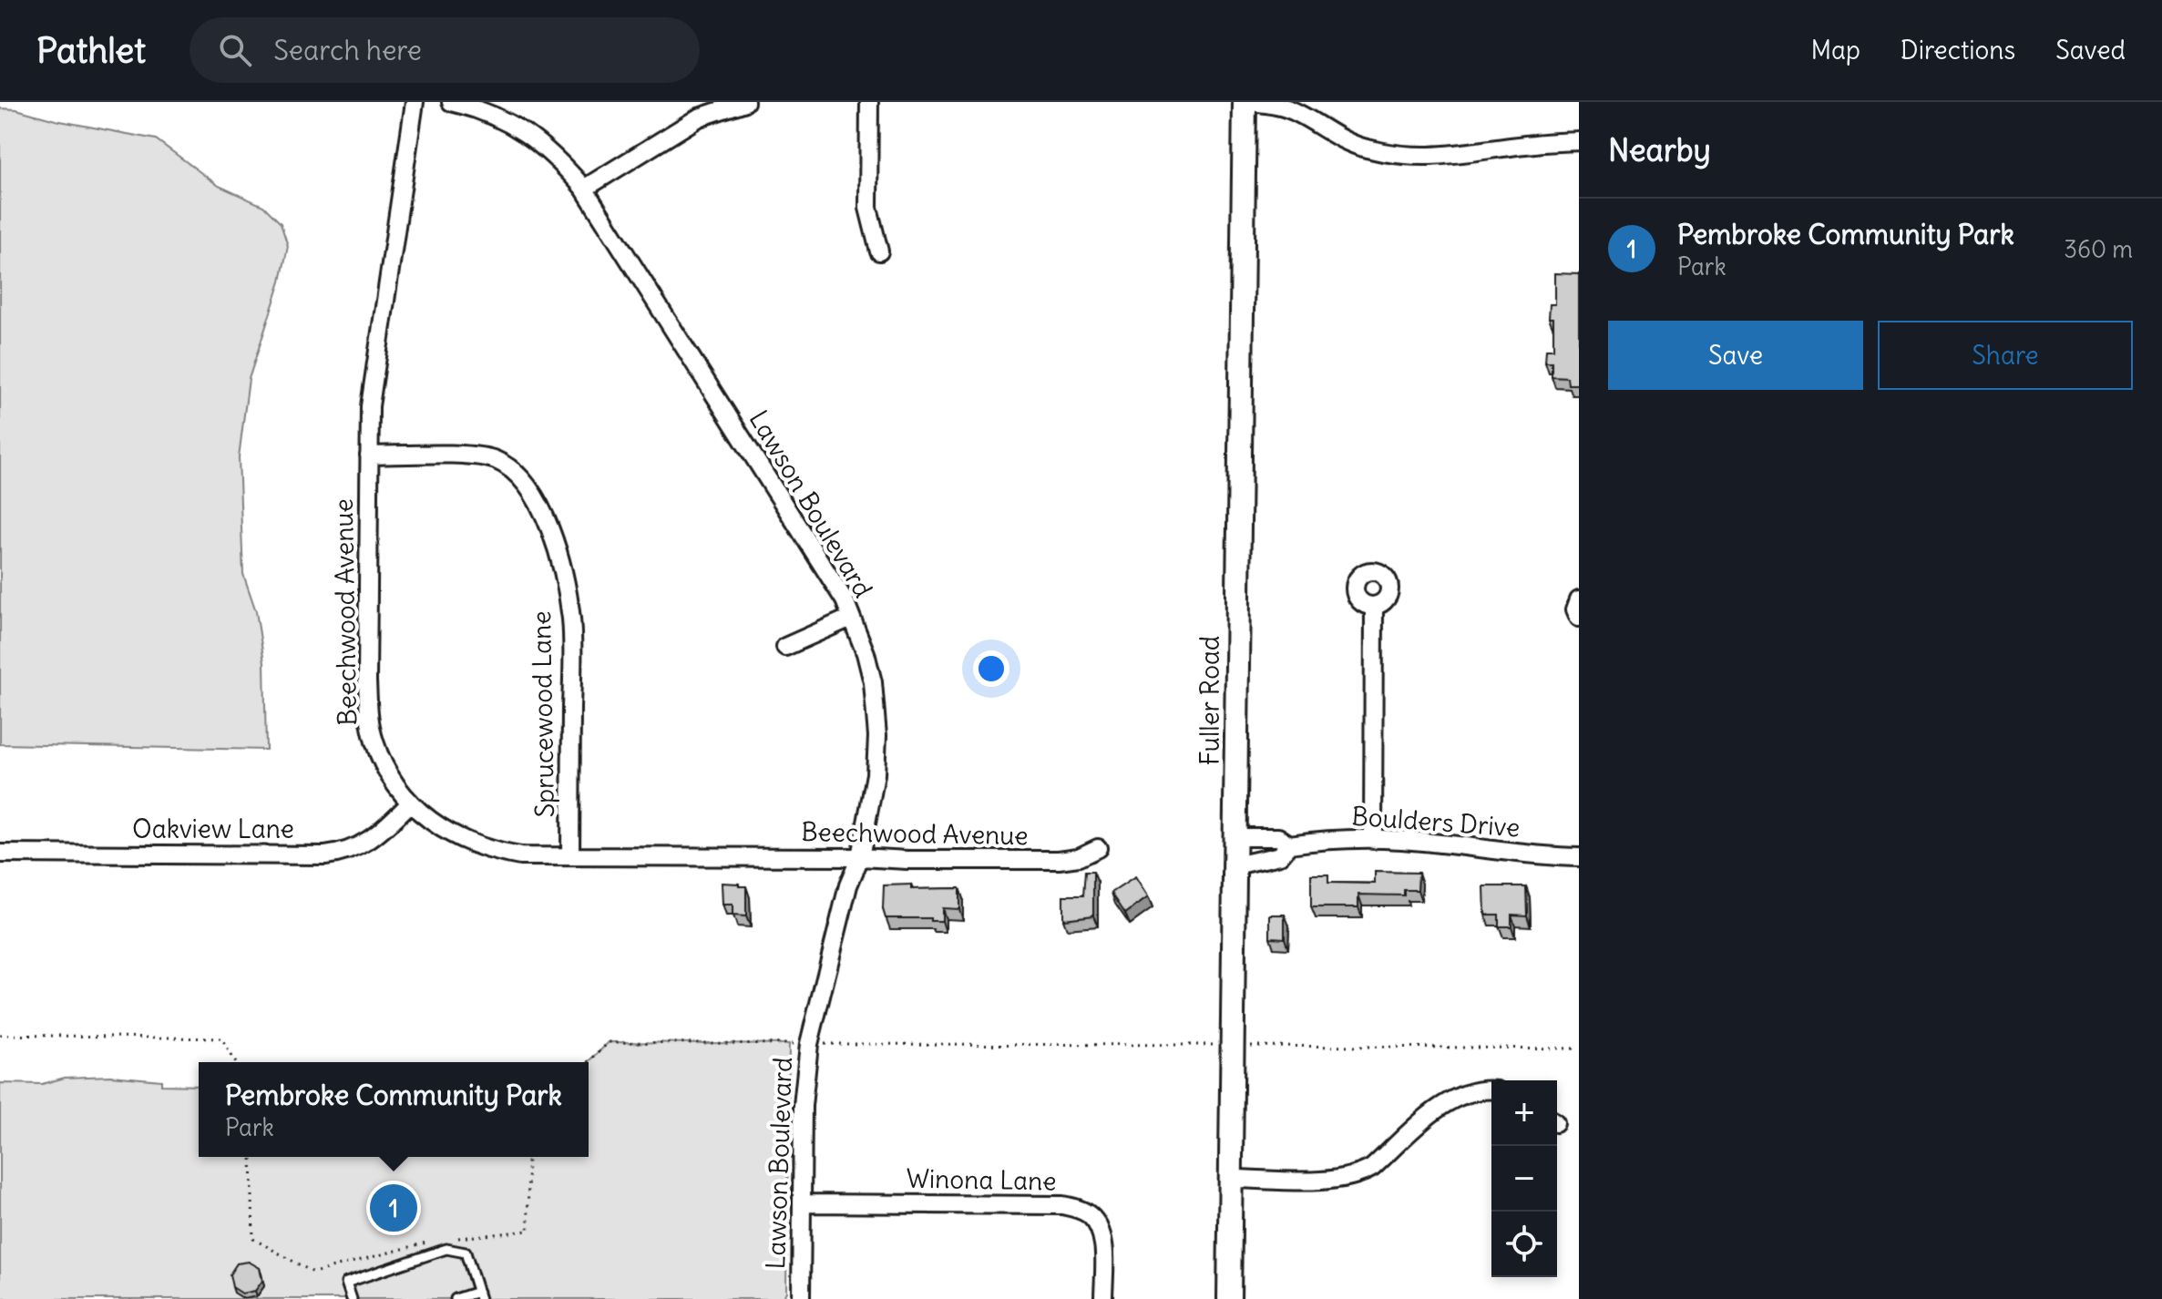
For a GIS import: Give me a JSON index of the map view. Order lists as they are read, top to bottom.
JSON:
{
  "streets": {
    "street": [
      "Lawson Boulevard",
      "Beechwood Avenue",
      "Fuller Road",
      "Sprucewood Lane",
      "Boulders Drive",
      "Oakview Lane",
      "Winona Lane"
    ]
  },
  "crossings": [
    ["Lawson Boulevard", "Beechwood Avenue"],
    ["Lawson Boulevard", "Winona Lane"],
    ["Beechwood Avenue", "Sprucewood Lane"],
    ["Beechwood Avenue", "Oakview Lane"],
    ["Fuller Road", "Boulders Drive"]
  ],
  "page": {
    "header": "Pathlet",
    "search": "Search here",
    "nav": ["Map", "Directions", "Saved"],
    "heading": "Nearby",
    "list": [
      {
        "mark": "1",
        "name": "Pembroke Community Park",
        "note": "Park",
        "value": "360 m"
      }
    ],
    "buttons": ["Save", "Share"],
    "popup": ["Pembroke Community Park", "Park"],
    "map_buttons": ["+", "−"],
    "pins": "1"
  }
}
